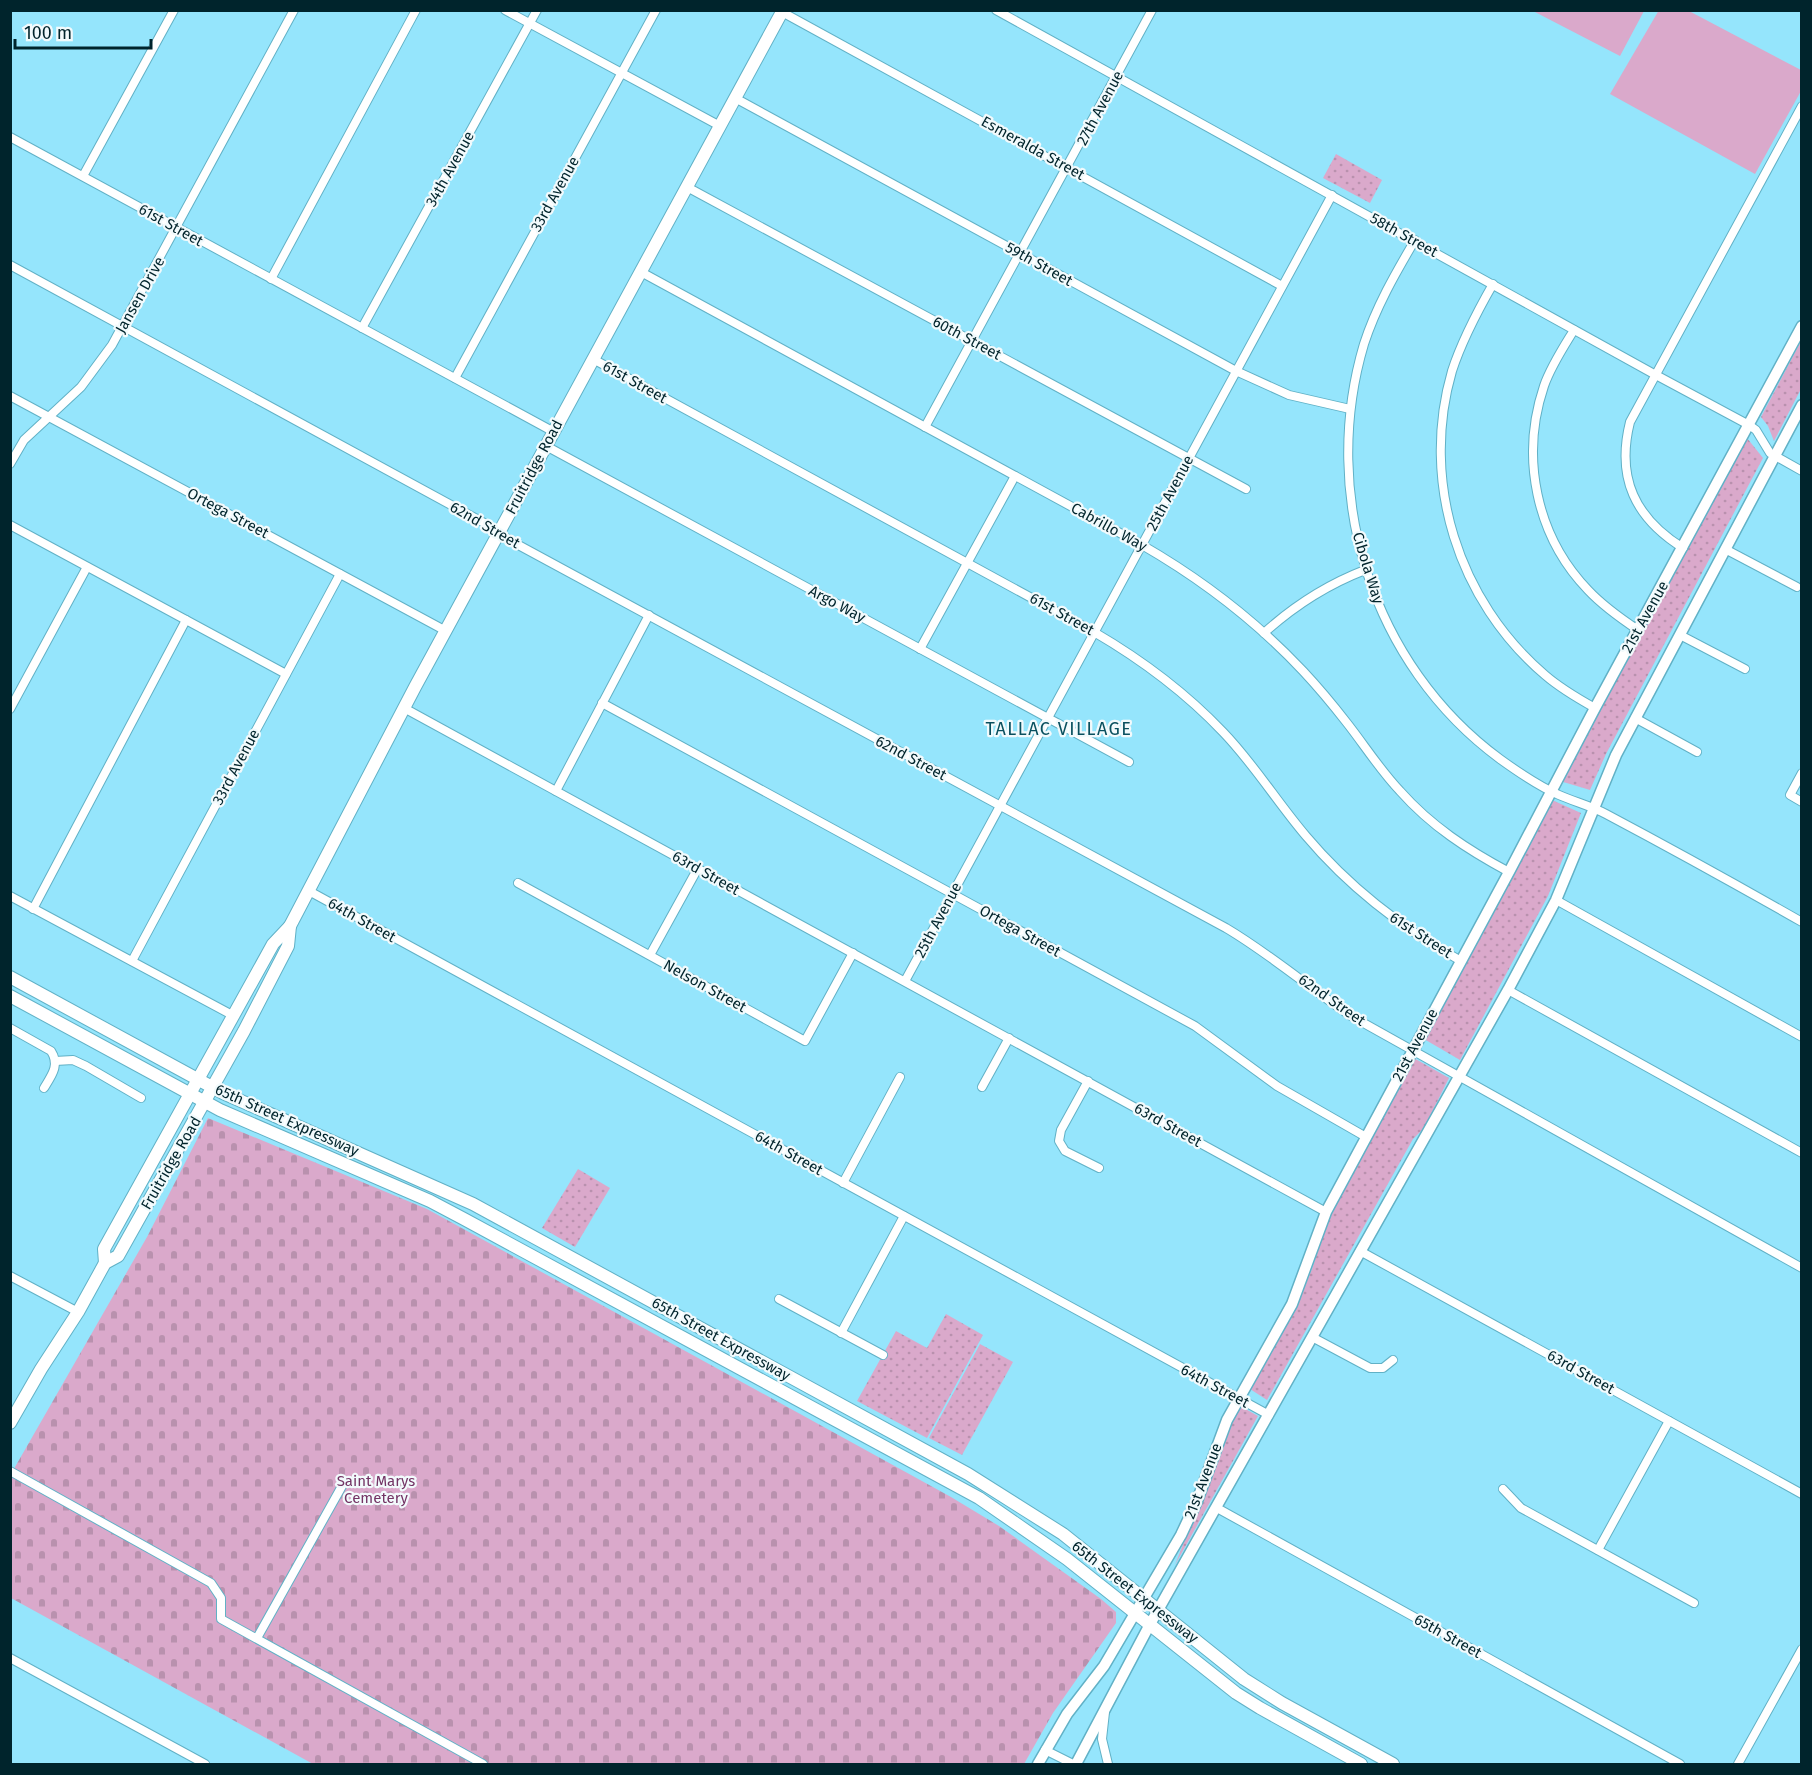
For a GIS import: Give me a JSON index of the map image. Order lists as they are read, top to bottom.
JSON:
{
  "streets": {
    "main road": ["Fruitridge Road", "65th Street Expressway"],
    "street": [
      "27th Avenue",
      "Esmeralda Street",
      "34th Avenue",
      "33rd Avenue",
      "61st Street",
      "58th Street",
      "59th Street",
      "Jansen Drive",
      "60th Street",
      "25th Avenue",
      "Ortega Street",
      "62nd Street",
      "Cabrillo Way",
      "Cibola Way",
      "Argo Way",
      "21st Avenue",
      "63rd Street",
      "64th Street",
      "Nelson Street",
      "65th Street"
    ]
  },
  "crossings": [
    ["27th Avenue", "Esmeralda Street"],
    ["27th Avenue", "58th Street"],
    ["27th Avenue", "59th Street"],
    ["27th Avenue", "60th Street"],
    ["27th Avenue", "Cabrillo Way"],
    ["Esmeralda Street", "Fruitridge Road"],
    ["Esmeralda Street", "25th Avenue"],
    ["34th Avenue", "61st Street"],
    ["33rd Avenue", "61st Street"],
    ["33rd Avenue", "Ortega Street"],
    ["61st Street", "Jansen Drive"],
    ["61st Street", "Fruitridge Road"],
    ["61st Street", "25th Avenue"],
    ["61st Street", "21st Avenue"],
    ["58th Street", "25th Avenue"],
    ["58th Street", "Cibola Way"],
    ["58th Street", "21st Avenue"],
    ["59th Street", "Fruitridge Road"],
    ["59th Street", "25th Avenue"],
    ["59th Street", "Cibola Way"],
    ["Jansen Drive", "Ortega Street"],
    ["Jansen Drive", "62nd Street"],
    ["60th Street", "Fruitridge Road"],
    ["60th Street", "25th Avenue"],
    ["Fruitridge Road", "Ortega Street"],
    ["Fruitridge Road", "62nd Street"],
    ["Fruitridge Road", "Cabrillo Way"],
    ["Fruitridge Road", "Argo Way"],
    ["Fruitridge Road", "63rd Street"],
    ["Fruitridge Road", "64th Street"],
    ["Fruitridge Road", "65th Street Expressway"],
    ["25th Avenue", "Ortega Street"],
    ["25th Avenue", "62nd Street"],
    ["25th Avenue", "Cabrillo Way"],
    ["25th Avenue", "Argo Way"],
    ["25th Avenue", "63rd Street"],
    ["Ortega Street", "21st Avenue"],
    ["62nd Street", "21st Avenue"],
    ["Cabrillo Way", "21st Avenue"],
    ["Cibola Way", "21st Avenue"],
    ["21st Avenue", "63rd Street"],
    ["21st Avenue", "64th Street"],
    ["21st Avenue", "65th Street Expressway"],
    ["21st Avenue", "65th Street"],
    ["63rd Street", "Nelson Street"]
  ],
  "districts": ["TALLAC VILLAGE"],
  "parks": ["Saint Marys Cemetery"],
  "scale_bar": "100 m"
}
